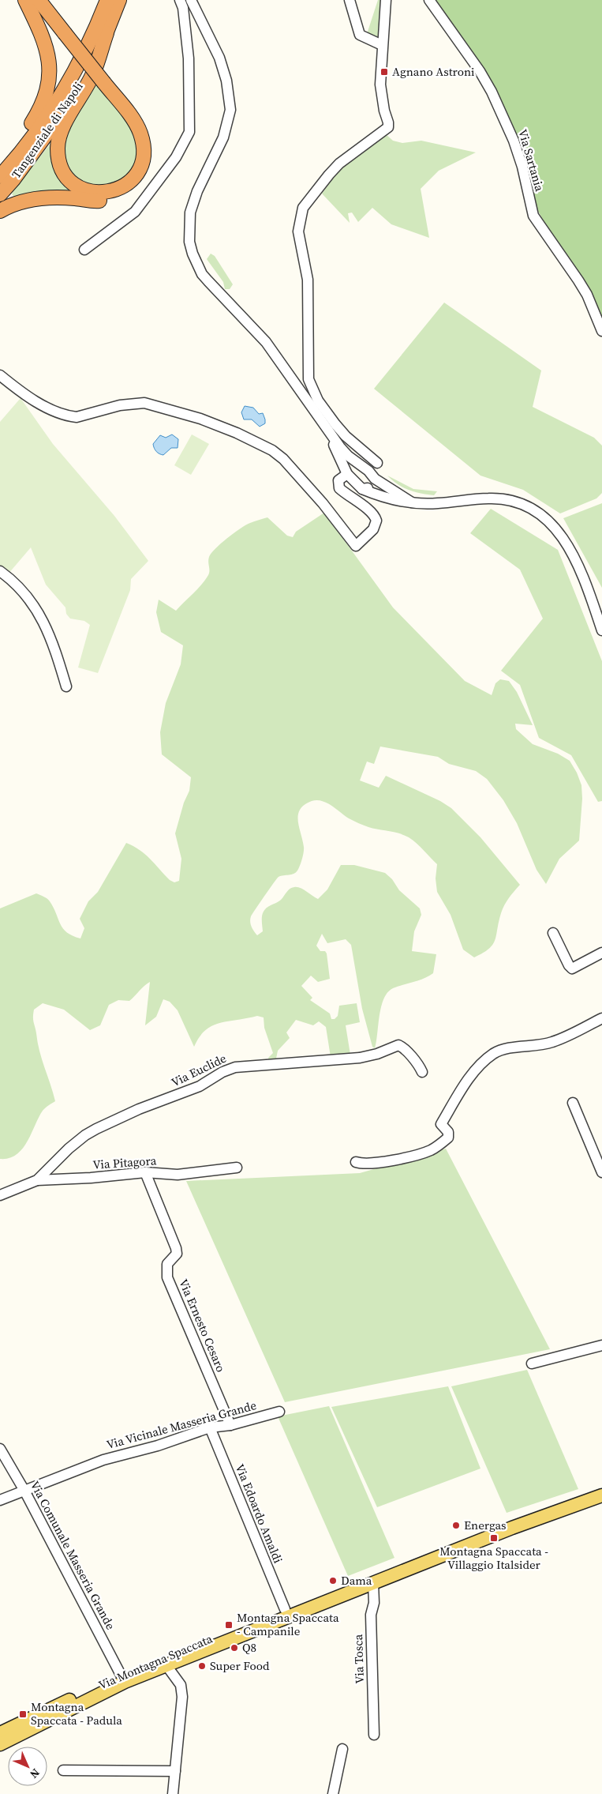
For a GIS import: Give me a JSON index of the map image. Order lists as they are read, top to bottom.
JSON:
{
  "streets": {
    "highway": ["Tangenziale di Napoli"],
    "main road": ["Via Montagna Spaccata"],
    "street": [
      "Via Sartania",
      "Via Euclide",
      "Via Pitagora",
      "Via Ernesto Cesaro",
      "Via Vicinale Masseria Grande",
      "Via Edoardo Amaldi",
      "Via Comunale Masseria Grande",
      "Via Tosca"
    ]
  },
  "crossings": [
    ["Via Euclide", "Via Pitagora"],
    ["Via Pitagora", "Via Ernesto Cesaro"],
    ["Via Ernesto Cesaro", "Via Vicinale Masseria Grande"],
    ["Via Vicinale Masseria Grande", "Via Edoardo Amaldi"],
    ["Via Vicinale Masseria Grande", "Via Comunale Masseria Grande"],
    ["Via Edoardo Amaldi", "Via Montagna Spaccata"],
    ["Via Comunale Masseria Grande", "Via Montagna Spaccata"],
    ["Via Tosca", "Via Montagna Spaccata"]
  ],
  "places": {
    "transit": [
      "Agnano Astroni",
      "Montagna Spaccata - Villaggio Italsider",
      "Montagna Spaccata - Campanile",
      "Montagna Spaccata - Padula"
    ],
    "other": [
      "Energas",
      "Dama",
      "Q8",
      "Super Food"
    ]
  },
  "north": "bottom right"
}
